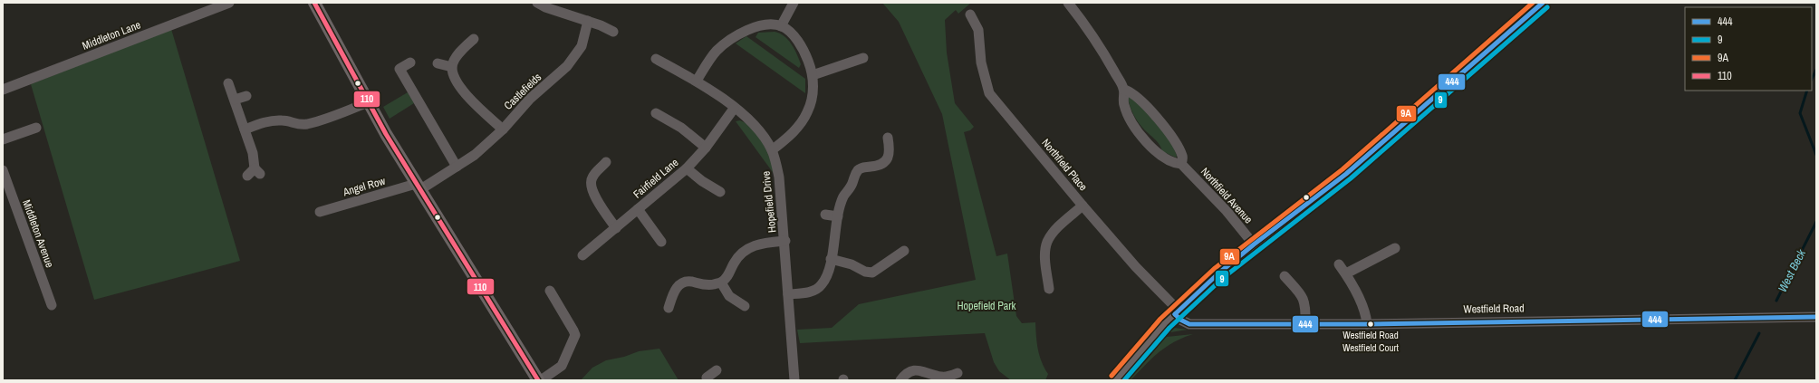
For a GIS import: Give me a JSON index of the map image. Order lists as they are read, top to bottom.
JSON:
{
  "streets": {
    "street": [
      "Middleton Lane",
      "Castlefields",
      "Northfield Place",
      "Fairfield Lane",
      "Angel Row",
      "Northfield Avenue",
      "Hopefield Drive",
      "Middleton Avenue",
      "Westfield Road"
    ]
  },
  "crossings": [
    ["Castlefields", "Angel Row"],
    ["Northfield Place", "Westfield Road"],
    ["Fairfield Lane", "Hopefield Drive"]
  ],
  "water": ["West Beck"],
  "parks": ["Hopefield Park"],
  "places": ["Westfield Road Westfield Court"],
  "lines": [
    "transit line 444",
    "transit line 9A",
    "transit line 110",
    "transit line 9"
  ],
  "legend": [
    "444",
    "9",
    "9A",
    "110"
  ]
}
